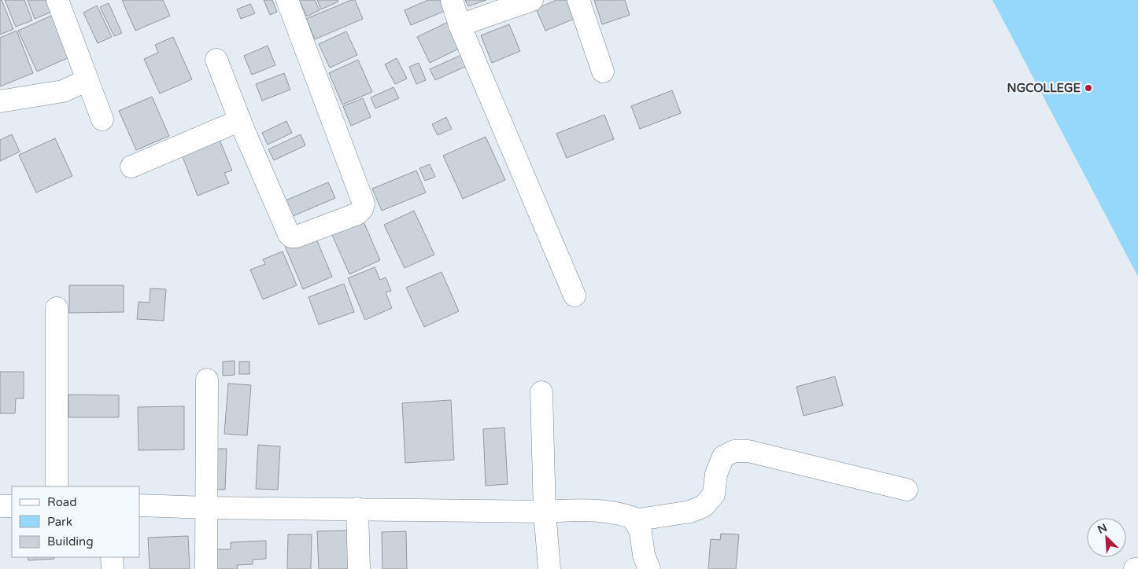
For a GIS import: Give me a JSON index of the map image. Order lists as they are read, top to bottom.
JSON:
{
  "places": ["NGCOLLEGE"],
  "legend": ["Road", "Park", "Building"],
  "north": "top left"
}
